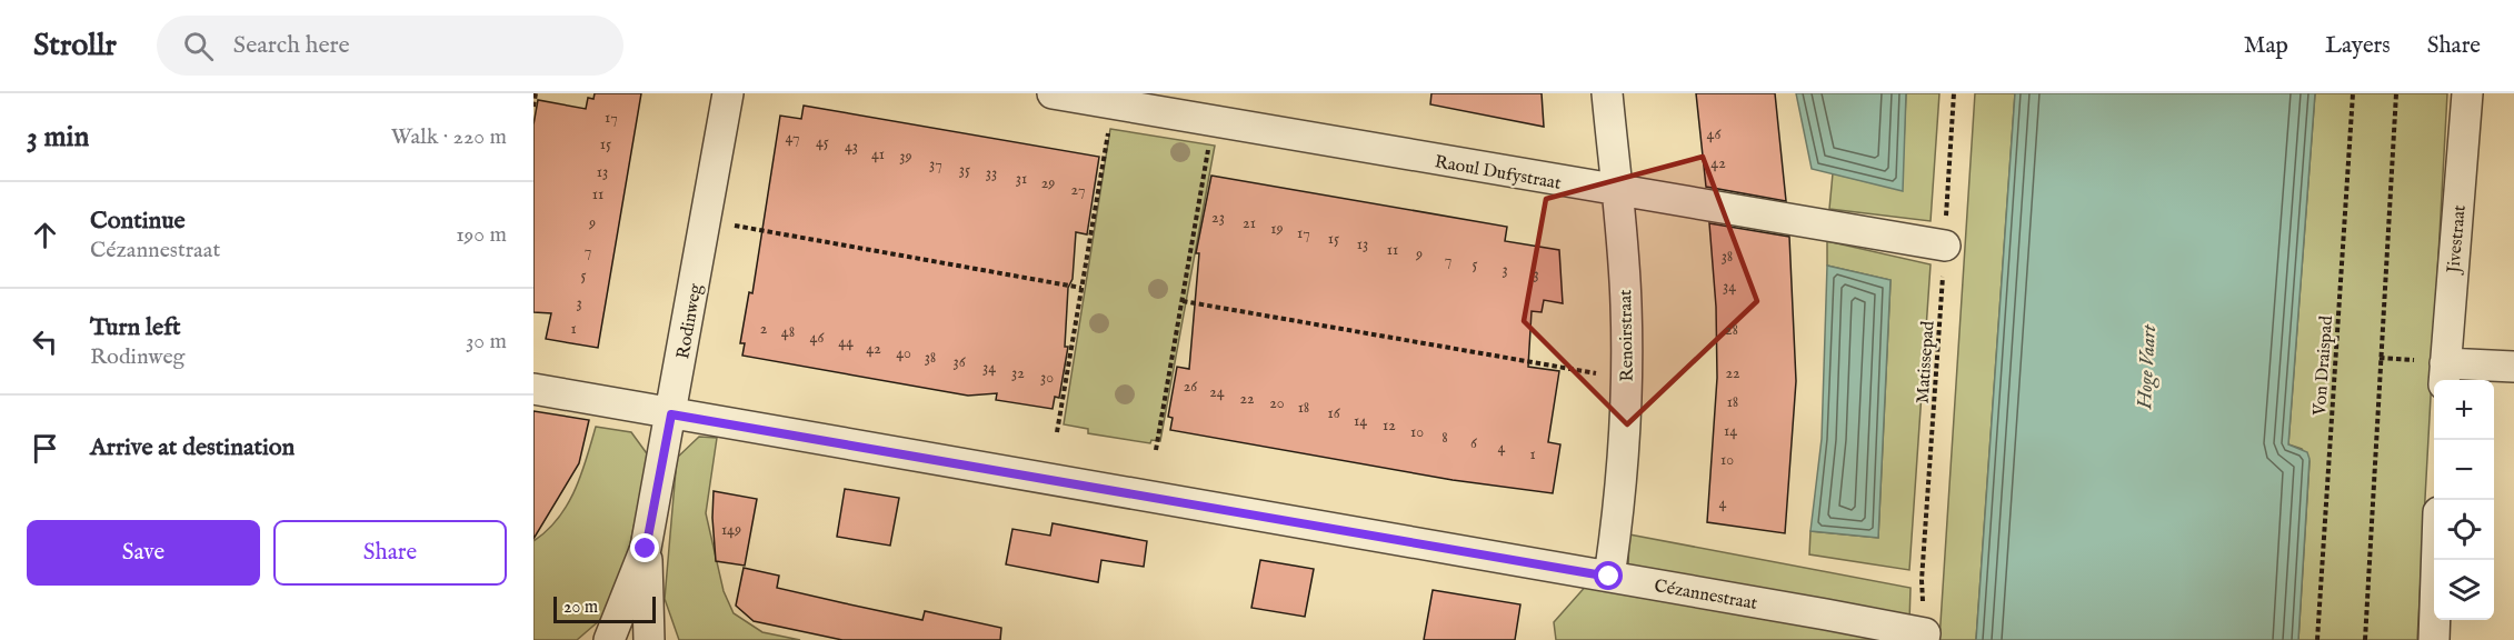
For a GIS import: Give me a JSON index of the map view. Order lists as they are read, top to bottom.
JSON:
{
  "streets": {
    "street": [
      "Raoul Dufystraat",
      "Jivestraat",
      "Rodinweg",
      "Renoirstraat",
      "Cézannestraat"
    ],
    "path": ["Matissepad", "Von Draispad"]
  },
  "crossings": [
    ["Raoul Dufystraat", "Renoirstraat"],
    ["Raoul Dufystraat", "Matissepad"],
    ["Rodinweg", "Cézannestraat"],
    ["Renoirstraat", "Cézannestraat"],
    ["Matissepad", "Cézannestraat"]
  ],
  "water": ["Hoge Vaart"],
  "house_numbers": [
    "17",
    "46",
    "47",
    "45",
    "15",
    "43",
    "41",
    "39",
    "42",
    "37",
    "35",
    "13",
    "33",
    "31",
    "29",
    "27",
    "11",
    "23",
    "9",
    "21",
    "19",
    "17",
    "15",
    "13",
    "11",
    "7",
    "9",
    "38",
    "7",
    "5",
    "3",
    "3",
    "5",
    "34",
    "3",
    "1",
    "2",
    "28",
    "48",
    "46",
    "44",
    "42",
    "40",
    "38",
    "36",
    "34",
    "32",
    "22",
    "30",
    "26",
    "24",
    "22",
    "18",
    "20",
    "18",
    "16",
    "14",
    "12",
    "14",
    "10",
    "8",
    "6",
    "4",
    "1",
    "10",
    "4",
    "149"
  ],
  "scale_bar": "20 m",
  "page": {
    "header": "Strollr",
    "search": "Search here",
    "nav": ["Map", "Layers", "Share"],
    "heading": ["3 min", "Walk · 220 m"],
    "list": [
      ["Continue", "Cézannestraat", "190 m"],
      ["Turn left", "Rodinweg", "30 m"],
      "Arrive at destination"
    ],
    "map_buttons": ["+", "−"],
    "buttons": ["Save", "Share"],
    "scale": "20 m"
  }
}
